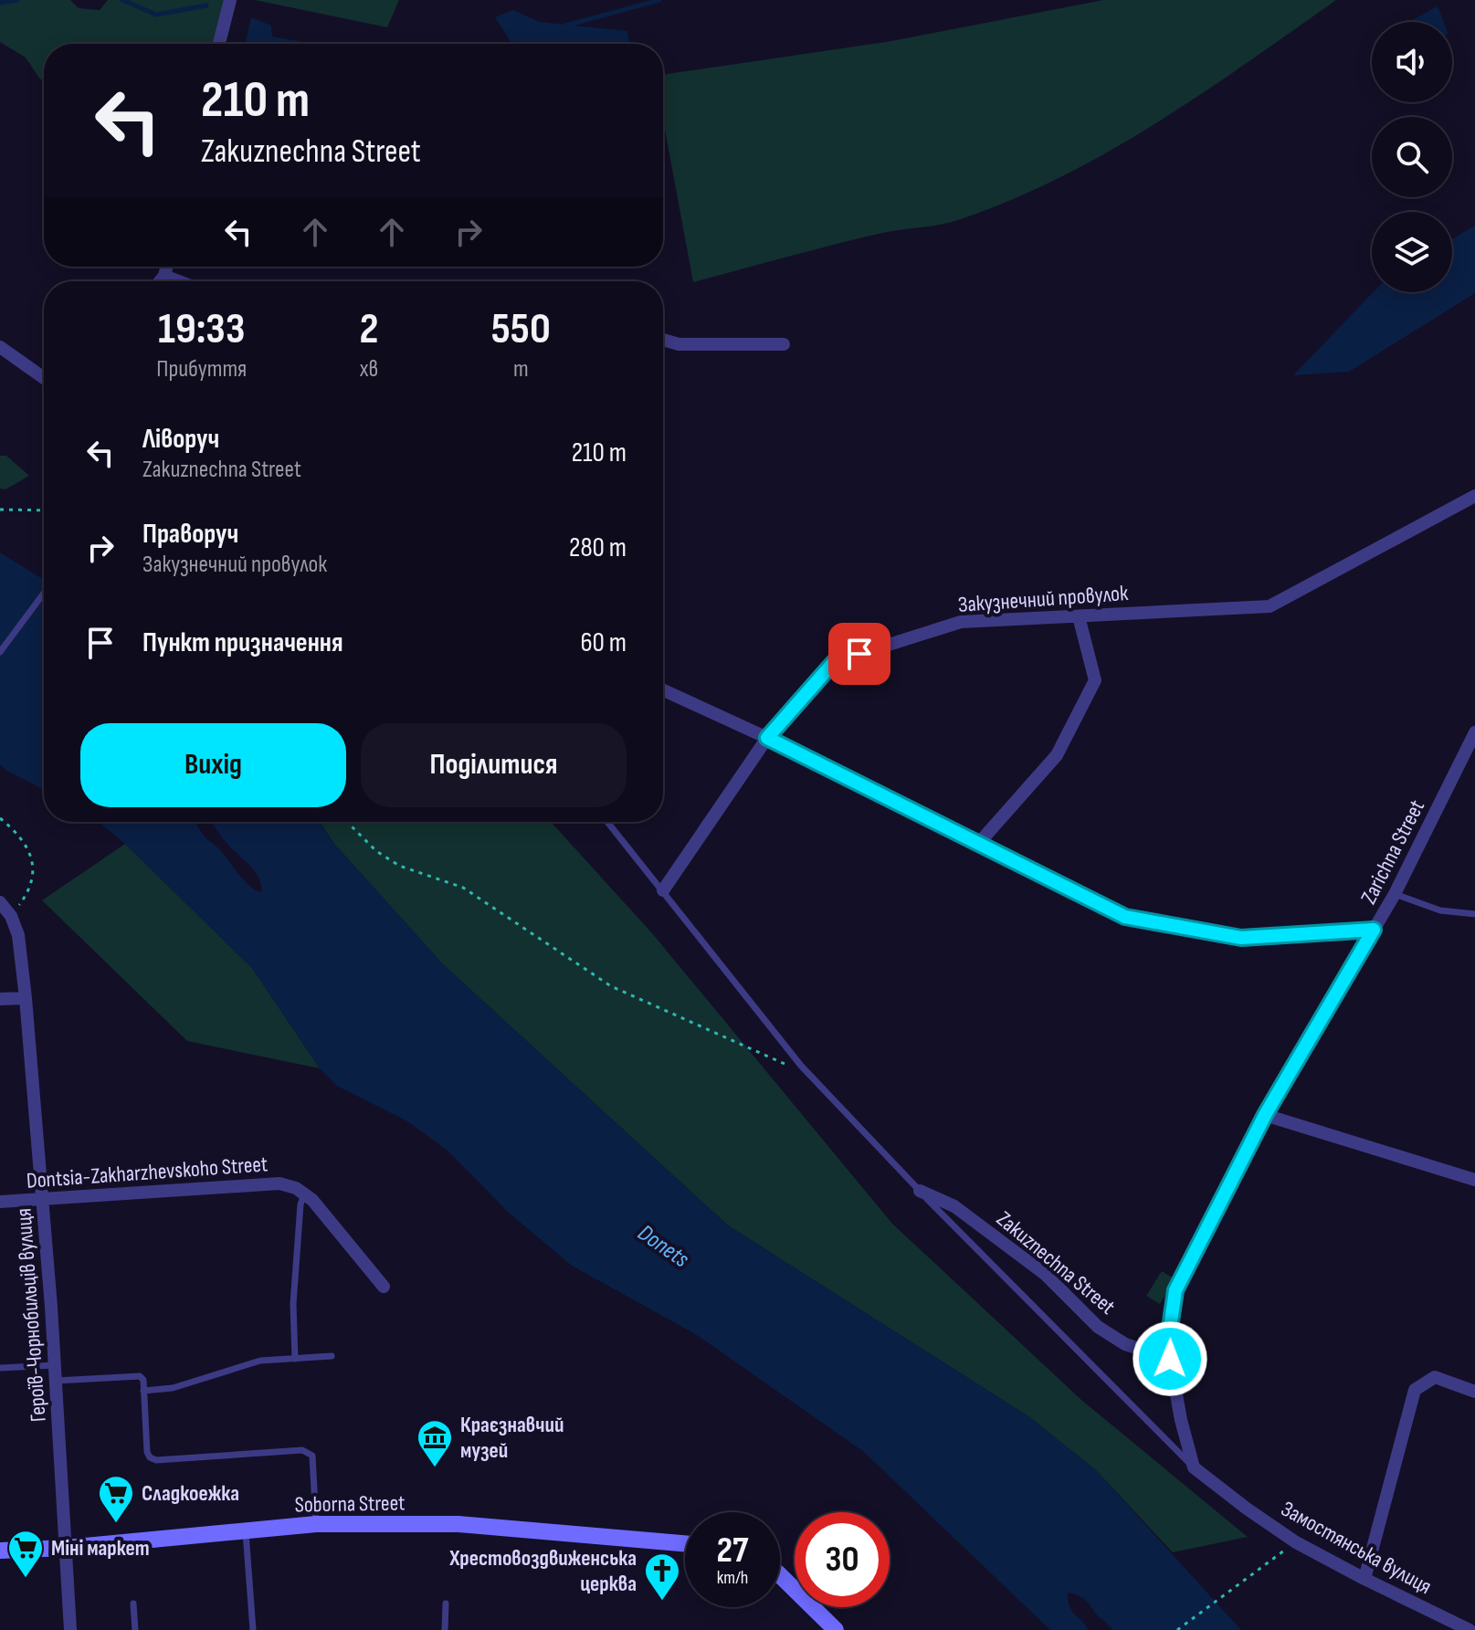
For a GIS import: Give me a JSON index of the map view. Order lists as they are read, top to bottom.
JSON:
{
  "streets": {
    "street": [
      "Закузнечний провулок",
      "Zarichna Street",
      "Dontsia-Zakharzhevskoho Street",
      "Zakuznechna Street",
      "Героїв-Чорнобильців вулиця",
      "Soborna Street",
      "Замостянська вулиця"
    ]
  },
  "crossings": [
    ["Zarichna Street", "Zakuznechna Street"],
    ["Zarichna Street", "Замостянська вулиця"],
    ["Dontsia-Zakharzhevskoho Street", "Героїв-Чорнобильців вулиця"],
    ["Героїв-Чорнобильців вулиця", "Soborna Street"]
  ],
  "water": ["Donets"],
  "places": {
    "museum": ["Краєзнавчий музей"],
    "supermarket": ["Сладкоежка", "Міні маркет"],
    "church": ["Хрестовоздвиженська церква"]
  },
  "page": {
    "turn": ["210 m", "Zakuznechna Street"],
    "eta": [
      "19:33",
      "Прибуття",
      "2",
      "хв",
      "550",
      "m"
    ],
    "list": [
      {
        "name": "Ліворуч",
        "note": "Zakuznechna Street",
        "value": "210 m"
      },
      {
        "name": "Праворуч",
        "note": "Закузнечний провулок",
        "value": "280 m"
      },
      {
        "name": "Пункт призначення",
        "value": "60 m"
      }
    ],
    "buttons": ["Вихід", "Поділитися"],
    "speed": "27 km/h",
    "limit": "30"
  }
}
